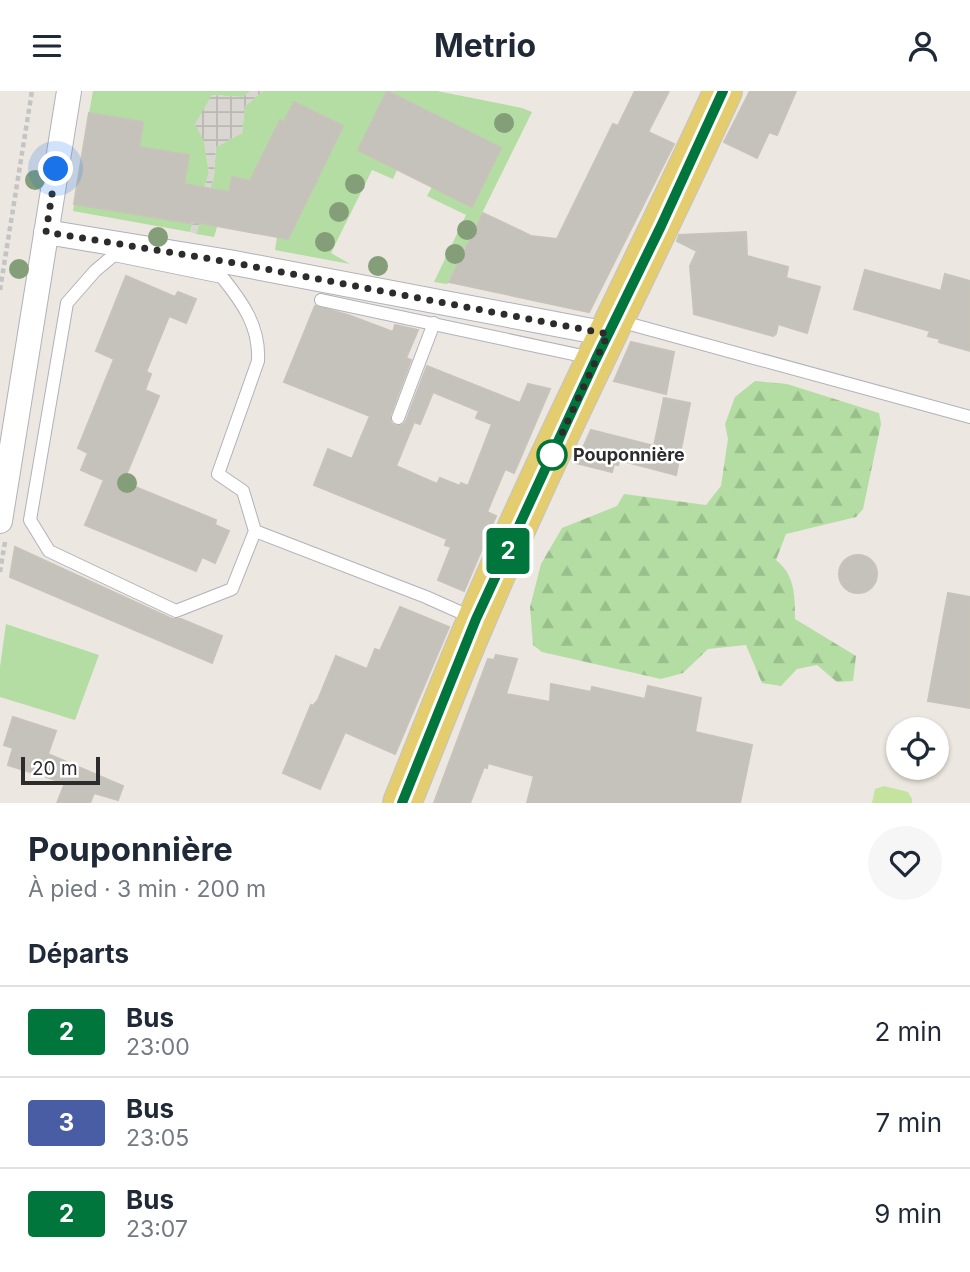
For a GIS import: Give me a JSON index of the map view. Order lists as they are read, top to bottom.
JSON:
{
  "places": ["Pouponnière"],
  "lines": ["bus line 2"],
  "scale_bar": "20 m",
  "page": {
    "header": "Metrio",
    "on_map": "2",
    "scale": "20 m",
    "heading": [
      ["Pouponnière", "À pied · 3 min · 200 m"],
      "Départs"
    ],
    "list": [
      {
        "mark": "2",
        "name": "Bus",
        "note": "23:00",
        "value": "2 min"
      },
      {
        "mark": "3",
        "name": "Bus",
        "note": "23:05",
        "value": "7 min"
      },
      {
        "mark": "2",
        "name": "Bus",
        "note": "23:07",
        "value": "9 min"
      }
    ]
  }
}
